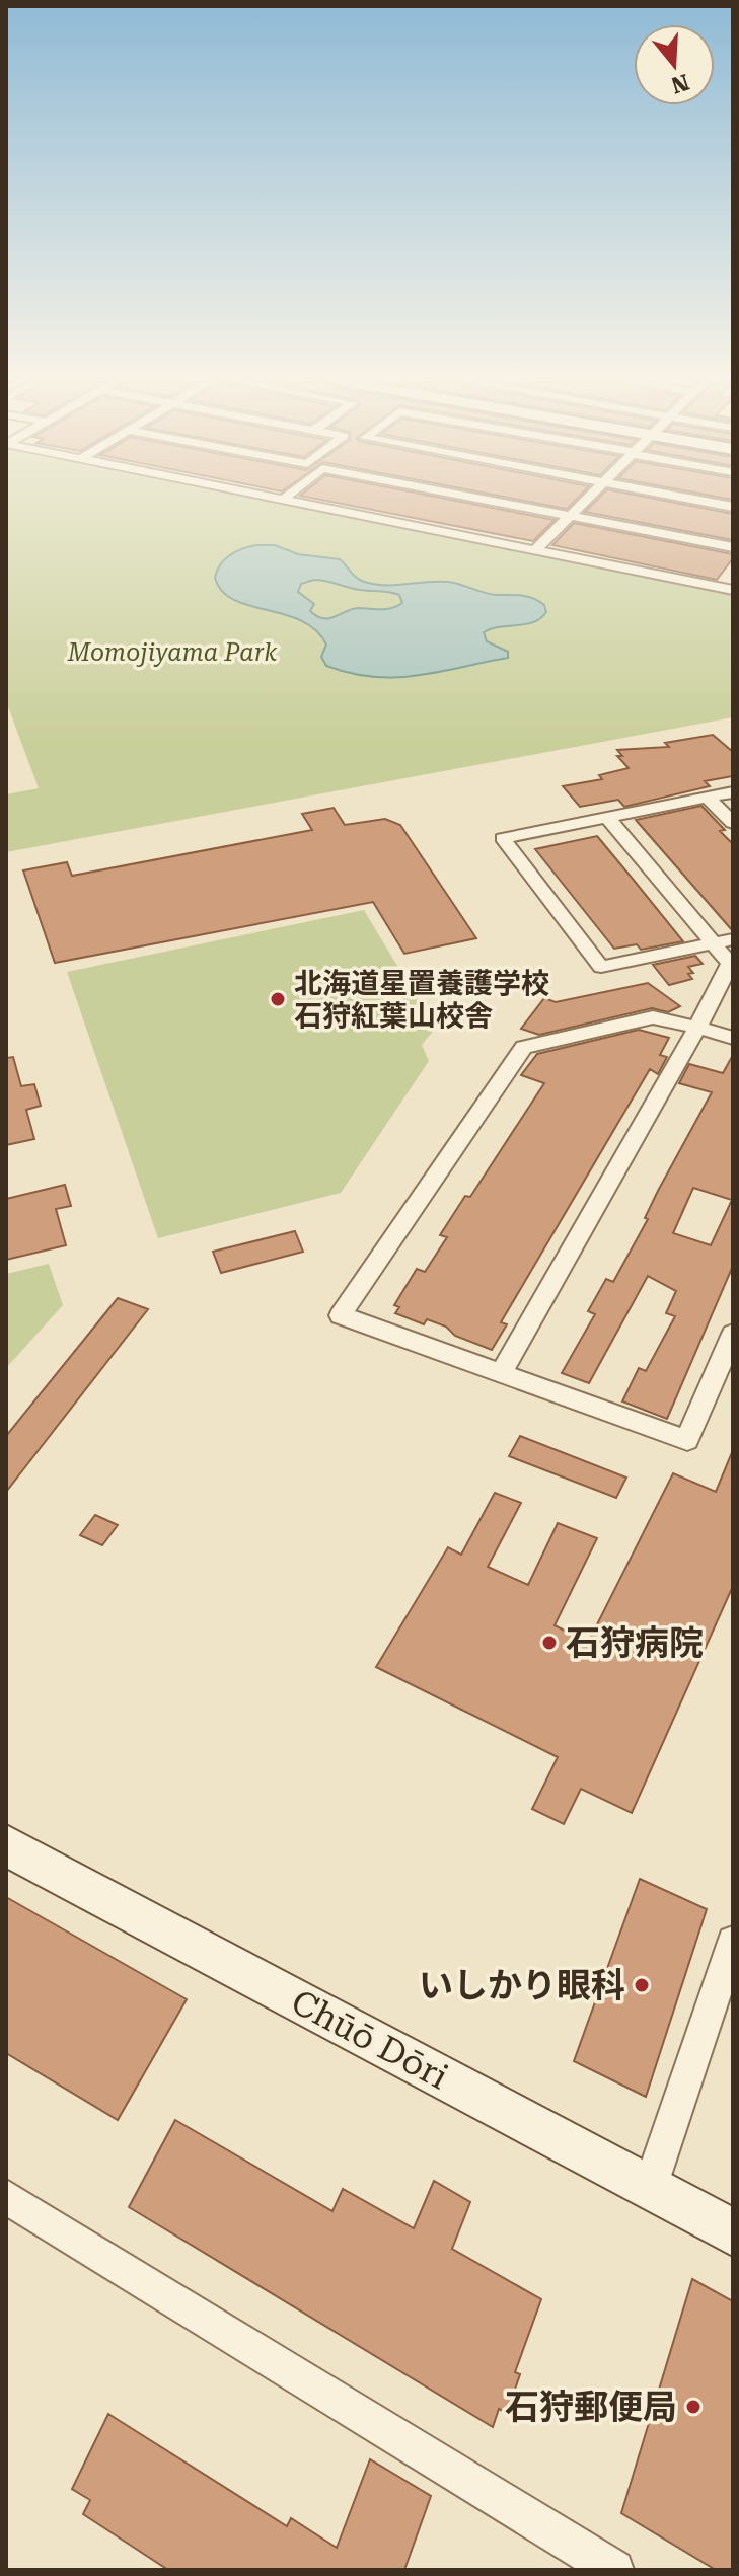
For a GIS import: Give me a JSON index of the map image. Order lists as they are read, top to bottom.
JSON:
{
  "streets": {
    "street": ["Chūō Dōri"]
  },
  "parks": ["Momojiyama Park"],
  "places": [
    "北海道星置養護学校 石狩紅葉山校舎",
    "石狩病院",
    "いしかり眼科",
    "石狩郵便局"
  ],
  "north": "bottom"
}
